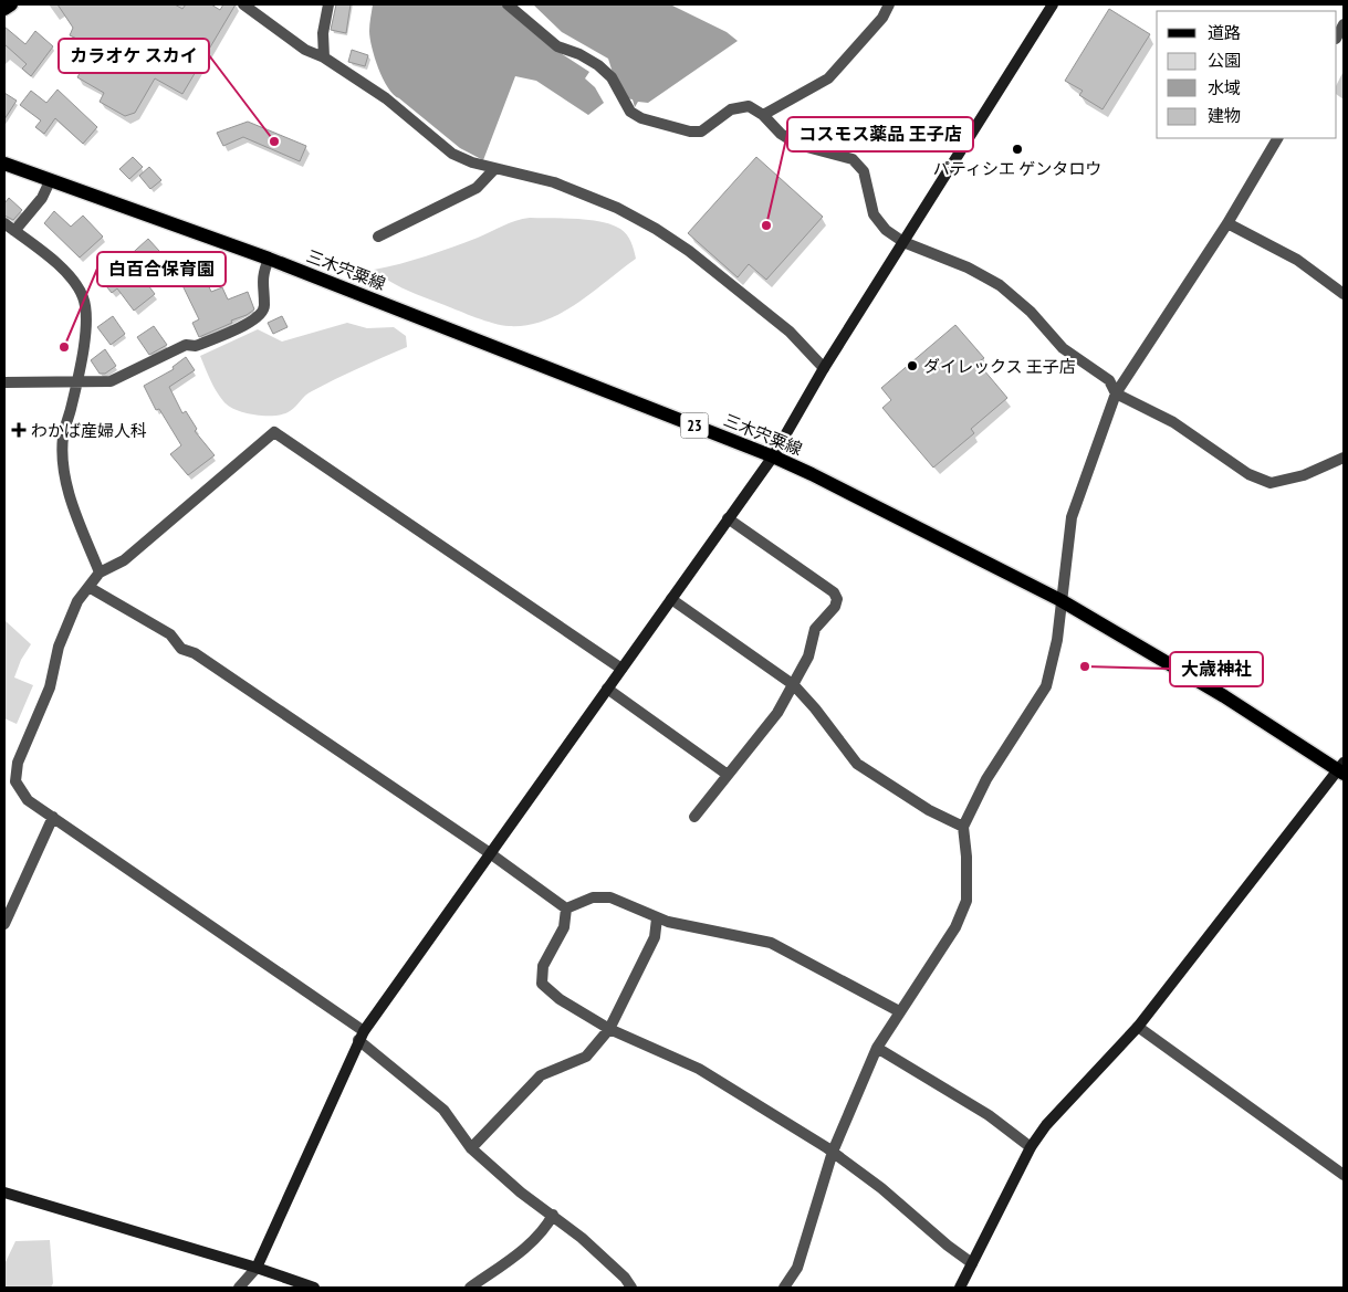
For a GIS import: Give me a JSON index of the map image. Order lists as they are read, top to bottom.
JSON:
{
  "streets": {
    "main road": ["三木宍粟線", "23"]
  },
  "places": {
    "other": [
      "カラオケ スカイ",
      "パティシエ ゲンタロウ",
      "コスモス薬品 王子店",
      "白百合保育園",
      "ダイレックス 王子店",
      "大歳神社"
    ],
    "health": ["わかば産婦人科"]
  },
  "legend": [
    "道路",
    "公園",
    "水域",
    "建物"
  ]
}
